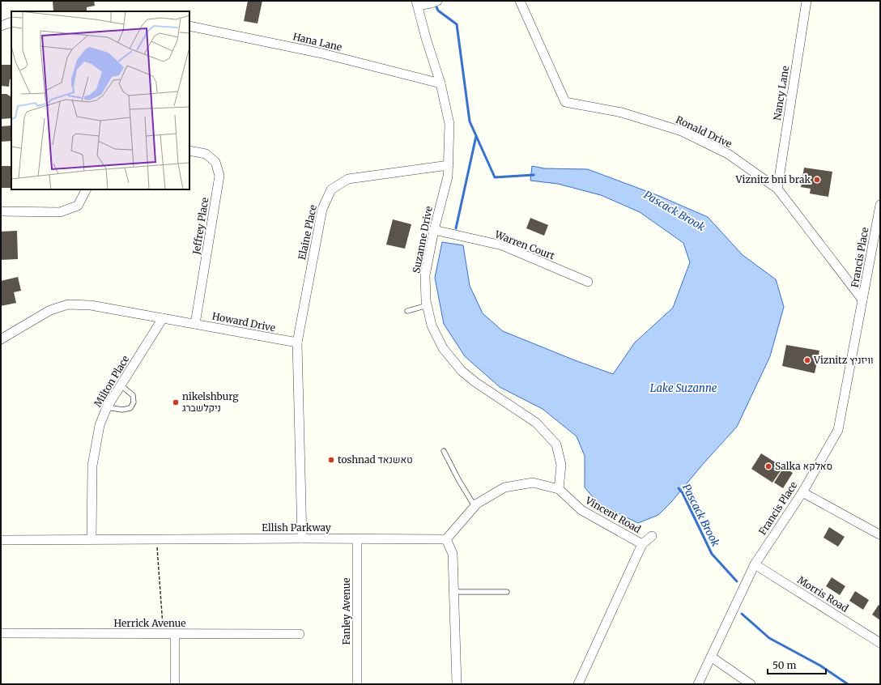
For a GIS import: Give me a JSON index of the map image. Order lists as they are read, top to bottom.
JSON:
{
  "streets": {
    "street": [
      "Hana Lane",
      "Nancy Lane",
      "Ronald Drive",
      "Jeffrey Place",
      "Elaine Place",
      "Suzanne Drive",
      "Warren Court",
      "Francis Place",
      "Howard Drive",
      "Milton Place",
      "Vincent Road",
      "Ellish Parkway",
      "Morris Road",
      "Fanley Avenue",
      "Herrick Avenue"
    ]
  },
  "crossings": [
    ["Hana Lane", "Suzanne Drive"],
    ["Nancy Lane", "Ronald Drive"],
    ["Ronald Drive", "Francis Place"],
    ["Jeffrey Place", "Howard Drive"],
    ["Elaine Place", "Suzanne Drive"],
    ["Elaine Place", "Howard Drive"],
    ["Suzanne Drive", "Warren Court"],
    ["Suzanne Drive", "Vincent Road"],
    ["Francis Place", "Morris Road"],
    ["Howard Drive", "Milton Place"],
    ["Milton Place", "Ellish Parkway"],
    ["Vincent Road", "Ellish Parkway"],
    ["Ellish Parkway", "Fanley Avenue"]
  ],
  "water": ["Pascack Brook", "Lake Suzanne"],
  "places": [
    "Viznitz bni brak",
    "Viznitz וויזניץ",
    "nikelshburg ניקלשברג",
    "toshnad טאשנאד",
    "Salka סאלקא"
  ],
  "scale_bar": "50 m"
}
